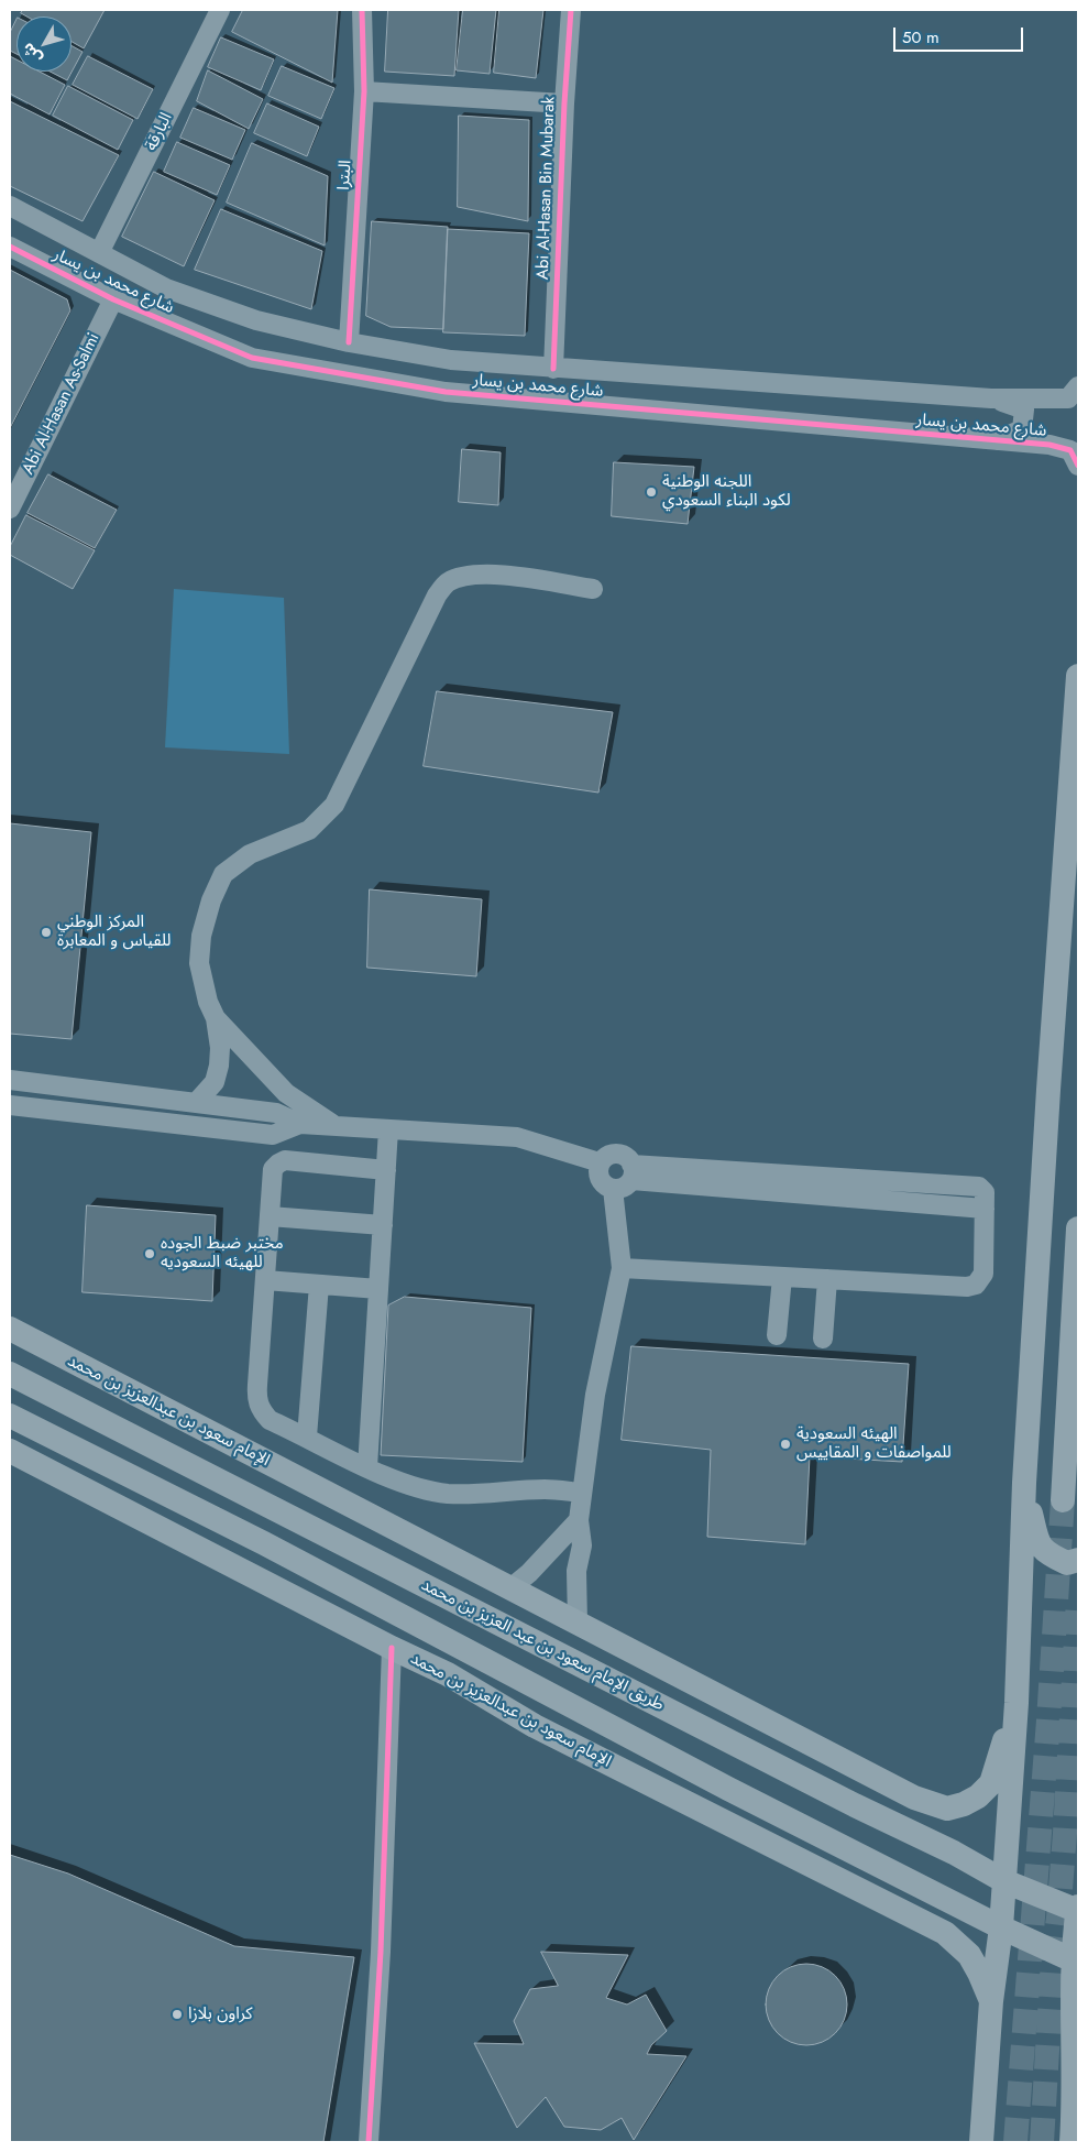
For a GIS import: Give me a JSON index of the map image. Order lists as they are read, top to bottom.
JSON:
{
  "streets": {
    "main road": ["الإمام سعود بن عبدالعزيز بن محمد", "طريق الإمام سعود بن عبد العزيز بن محمد"],
    "street": [
      "البارقة",
      "البترا",
      "Abi Al-Hasan Bin Mubarak",
      "شارع محمد بن يسار",
      "Abi Al-Hasan As-Salmi"
    ]
  },
  "crossings": [
    ["البارقة", "شارع محمد بن يسار"],
    ["البترا", "شارع محمد بن يسار"],
    ["Abi Al-Hasan Bin Mubarak", "شارع محمد بن يسار"],
    ["شارع محمد بن يسار", "Abi Al-Hasan As-Salmi"]
  ],
  "places": [
    "اللجنه الوطنية لكود البناء السعودي",
    "المركز الوطني للقياس و المعابرة",
    "مختبر ضبط الجوده للهيئه السعوديه",
    "الهيئه السعودية للمواصفات و المقاييس",
    "كراون بلازا"
  ],
  "scale_bar": "50 m",
  "north": "bottom left"
}
